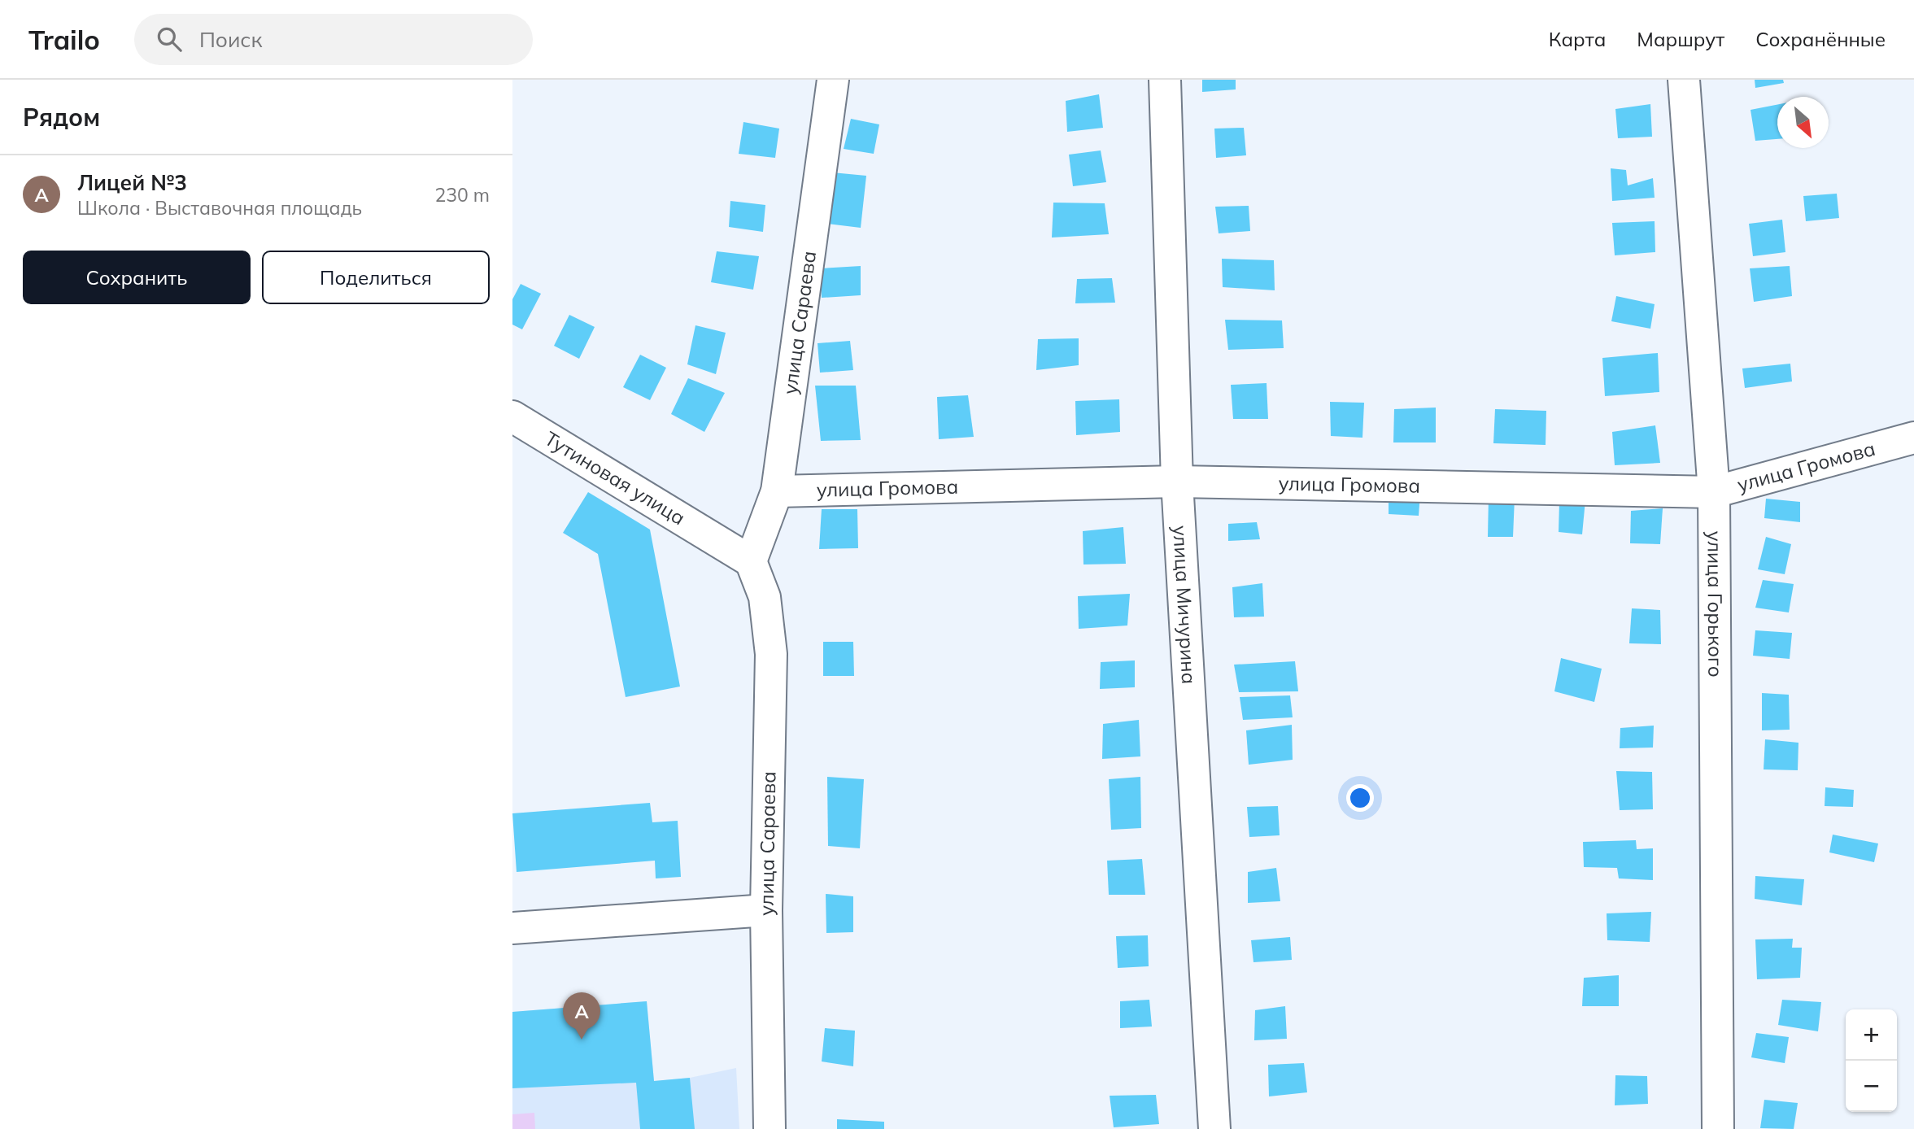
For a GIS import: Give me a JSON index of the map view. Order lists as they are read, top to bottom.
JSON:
{
  "streets": {
    "street": [
      "улица Сараева",
      "улица Громова",
      "Тутиновая улица",
      "улица Горького",
      "улица Мичурина"
    ]
  },
  "crossings": [
    ["улица Сараева", "улица Громова"],
    ["улица Сараева", "Тутиновая улица"],
    ["улица Громова", "улица Горького"],
    ["улица Громова", "улица Мичурина"]
  ],
  "north": "bottom right",
  "page": {
    "header": "Trailo",
    "search": "Поиск",
    "nav": ["Карта", "Маршрут", "Сохранённые"],
    "heading": "Рядом",
    "list": [
      {
        "mark": "A",
        "name": "Лицей №3",
        "note": "Школа · Выставочная площадь",
        "value": "230 m"
      }
    ],
    "buttons": ["Сохранить", "Поделиться"],
    "pins": "A",
    "map_buttons": ["+", "−"]
  }
}
